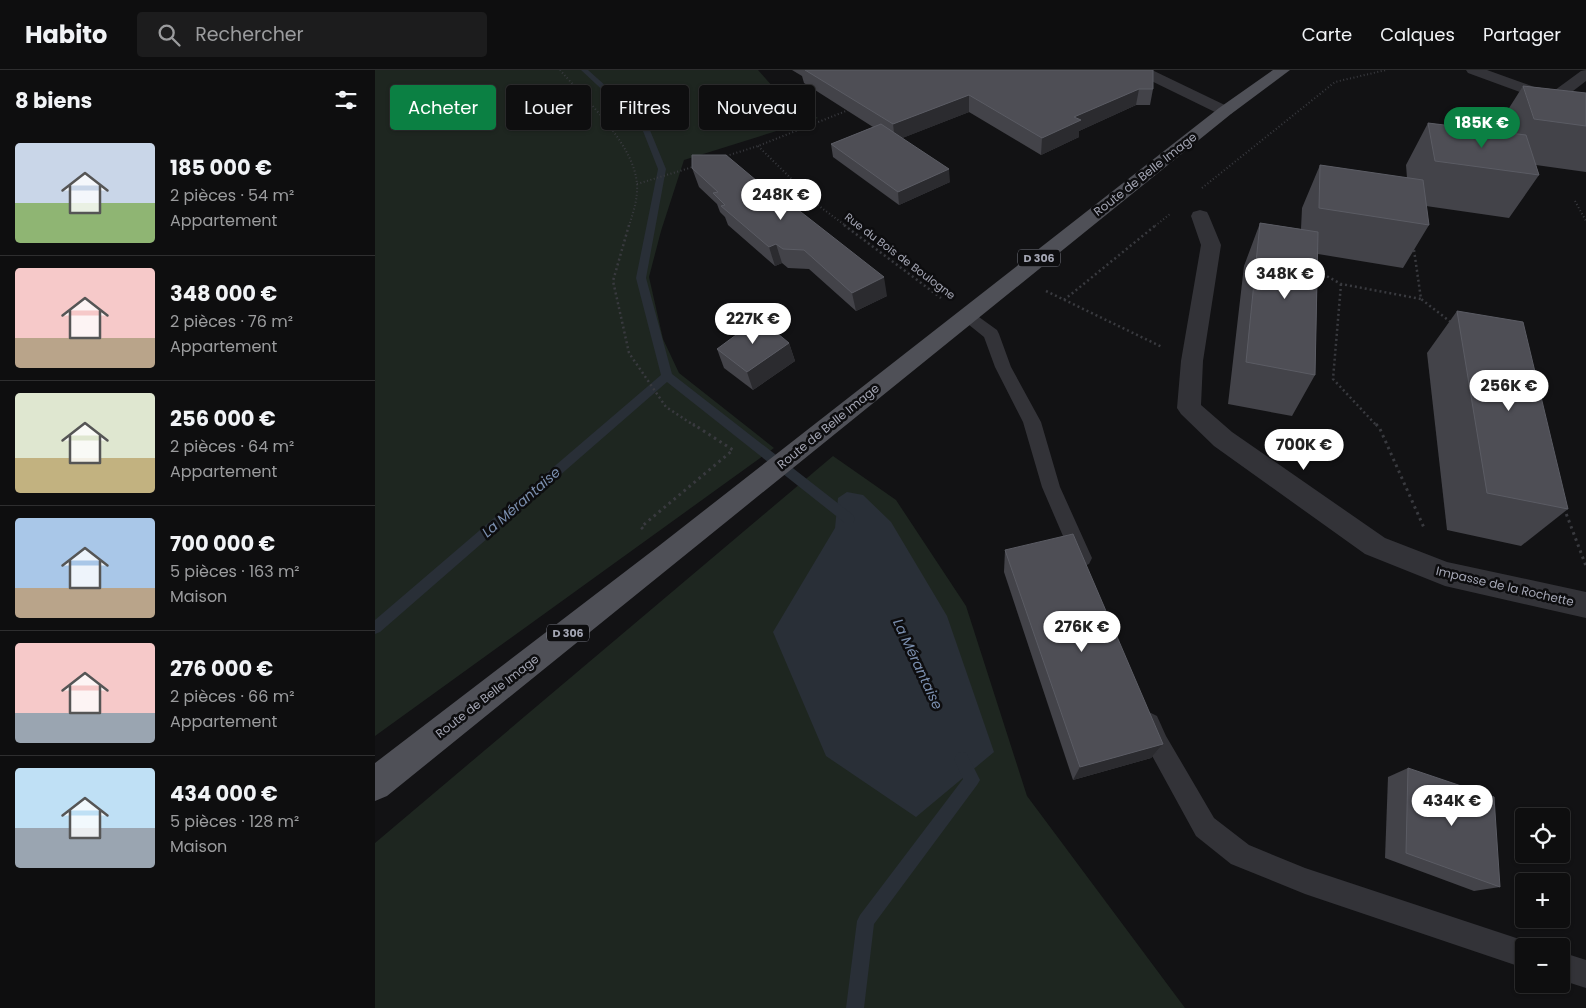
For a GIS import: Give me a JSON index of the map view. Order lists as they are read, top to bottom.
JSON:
{
  "streets": {
    "main road": ["Route de Belle Image", "D 306"],
    "street": ["Impasse de la Rochette"],
    "path": ["Rue du Bois de Boulogne"]
  },
  "crossings": [
    ["Route de Belle Image", "Rue du Bois de Boulogne"]
  ],
  "water": ["La Mérantaise"],
  "page": {
    "header": "Habito",
    "search": "Rechercher",
    "nav": ["Carte", "Calques", "Partager"],
    "heading": "8 biens",
    "chip": [
      "Acheter",
      "Louer",
      "Filtres",
      "Nouveau"
    ],
    "price": [
      "185K €",
      "248K €",
      "348K €",
      "227K €",
      "256K €",
      "700K €",
      "276K €",
      "434K €"
    ],
    "list": [
      {
        "name": "185 000 €",
        "note": "2 pièces · 54 m² · Appartement"
      },
      {
        "name": "348 000 €",
        "note": "2 pièces · 76 m² · Appartement"
      },
      {
        "name": "256 000 €",
        "note": "2 pièces · 64 m² · Appartement"
      },
      {
        "name": "700 000 €",
        "note": "5 pièces · 163 m² · Maison"
      },
      {
        "name": "276 000 €",
        "note": "2 pièces · 66 m² · Appartement"
      },
      {
        "name": "434 000 €",
        "note": "5 pièces · 128 m² · Maison"
      }
    ],
    "map_buttons": ["+", "−"]
  }
}
